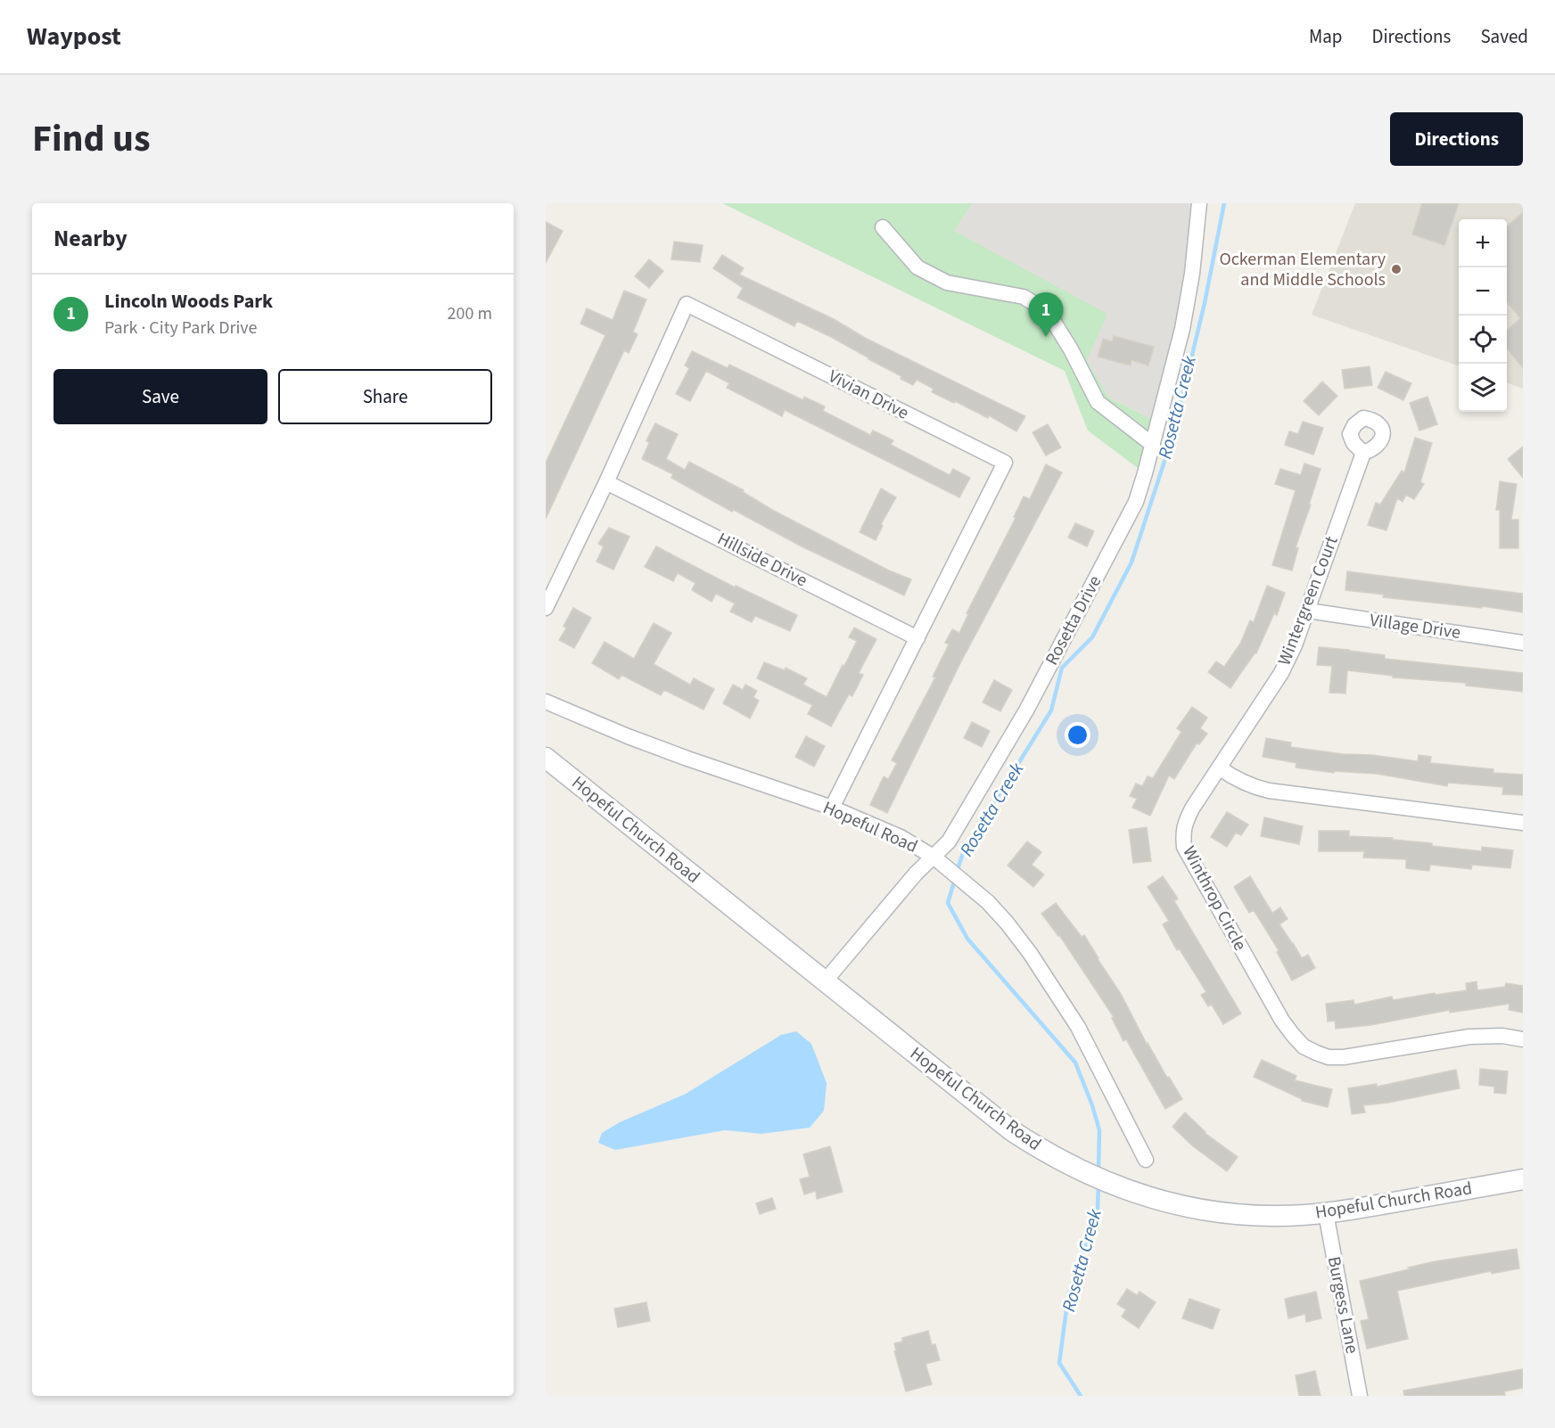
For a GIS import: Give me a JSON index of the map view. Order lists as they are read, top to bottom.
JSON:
{
  "streets": {
    "main road": ["Hopeful Church Road"],
    "street": [
      "Vivian Drive",
      "Hillside Drive",
      "Wintergreen Court",
      "Rosetta Drive",
      "Village Drive",
      "Hopeful Road",
      "Winthrop Circle",
      "Burgess Lane"
    ]
  },
  "crossings": [
    ["Vivian Drive", "Hillside Drive"],
    ["Vivian Drive", "Hopeful Road"],
    ["Wintergreen Court", "Village Drive"],
    ["Wintergreen Court", "Winthrop Circle"],
    ["Rosetta Drive", "Hopeful Road"],
    ["Rosetta Drive", "Hopeful Church Road"],
    ["Hopeful Church Road", "Burgess Lane"]
  ],
  "water": ["Rosetta Creek"],
  "places": ["Ockerman Elementary and Middle Schools"],
  "page": {
    "header": "Waypost",
    "nav": ["Map", "Directions", "Saved"],
    "title": "Find us",
    "buttons": [
      "Directions",
      ["Save", "Share"]
    ],
    "heading": "Nearby",
    "map_buttons": ["+", "−"],
    "list": [
      {
        "mark": "1",
        "name": "Lincoln Woods Park",
        "note": "Park · City Park Drive",
        "value": "200 m"
      }
    ],
    "pins": "1"
  }
}
